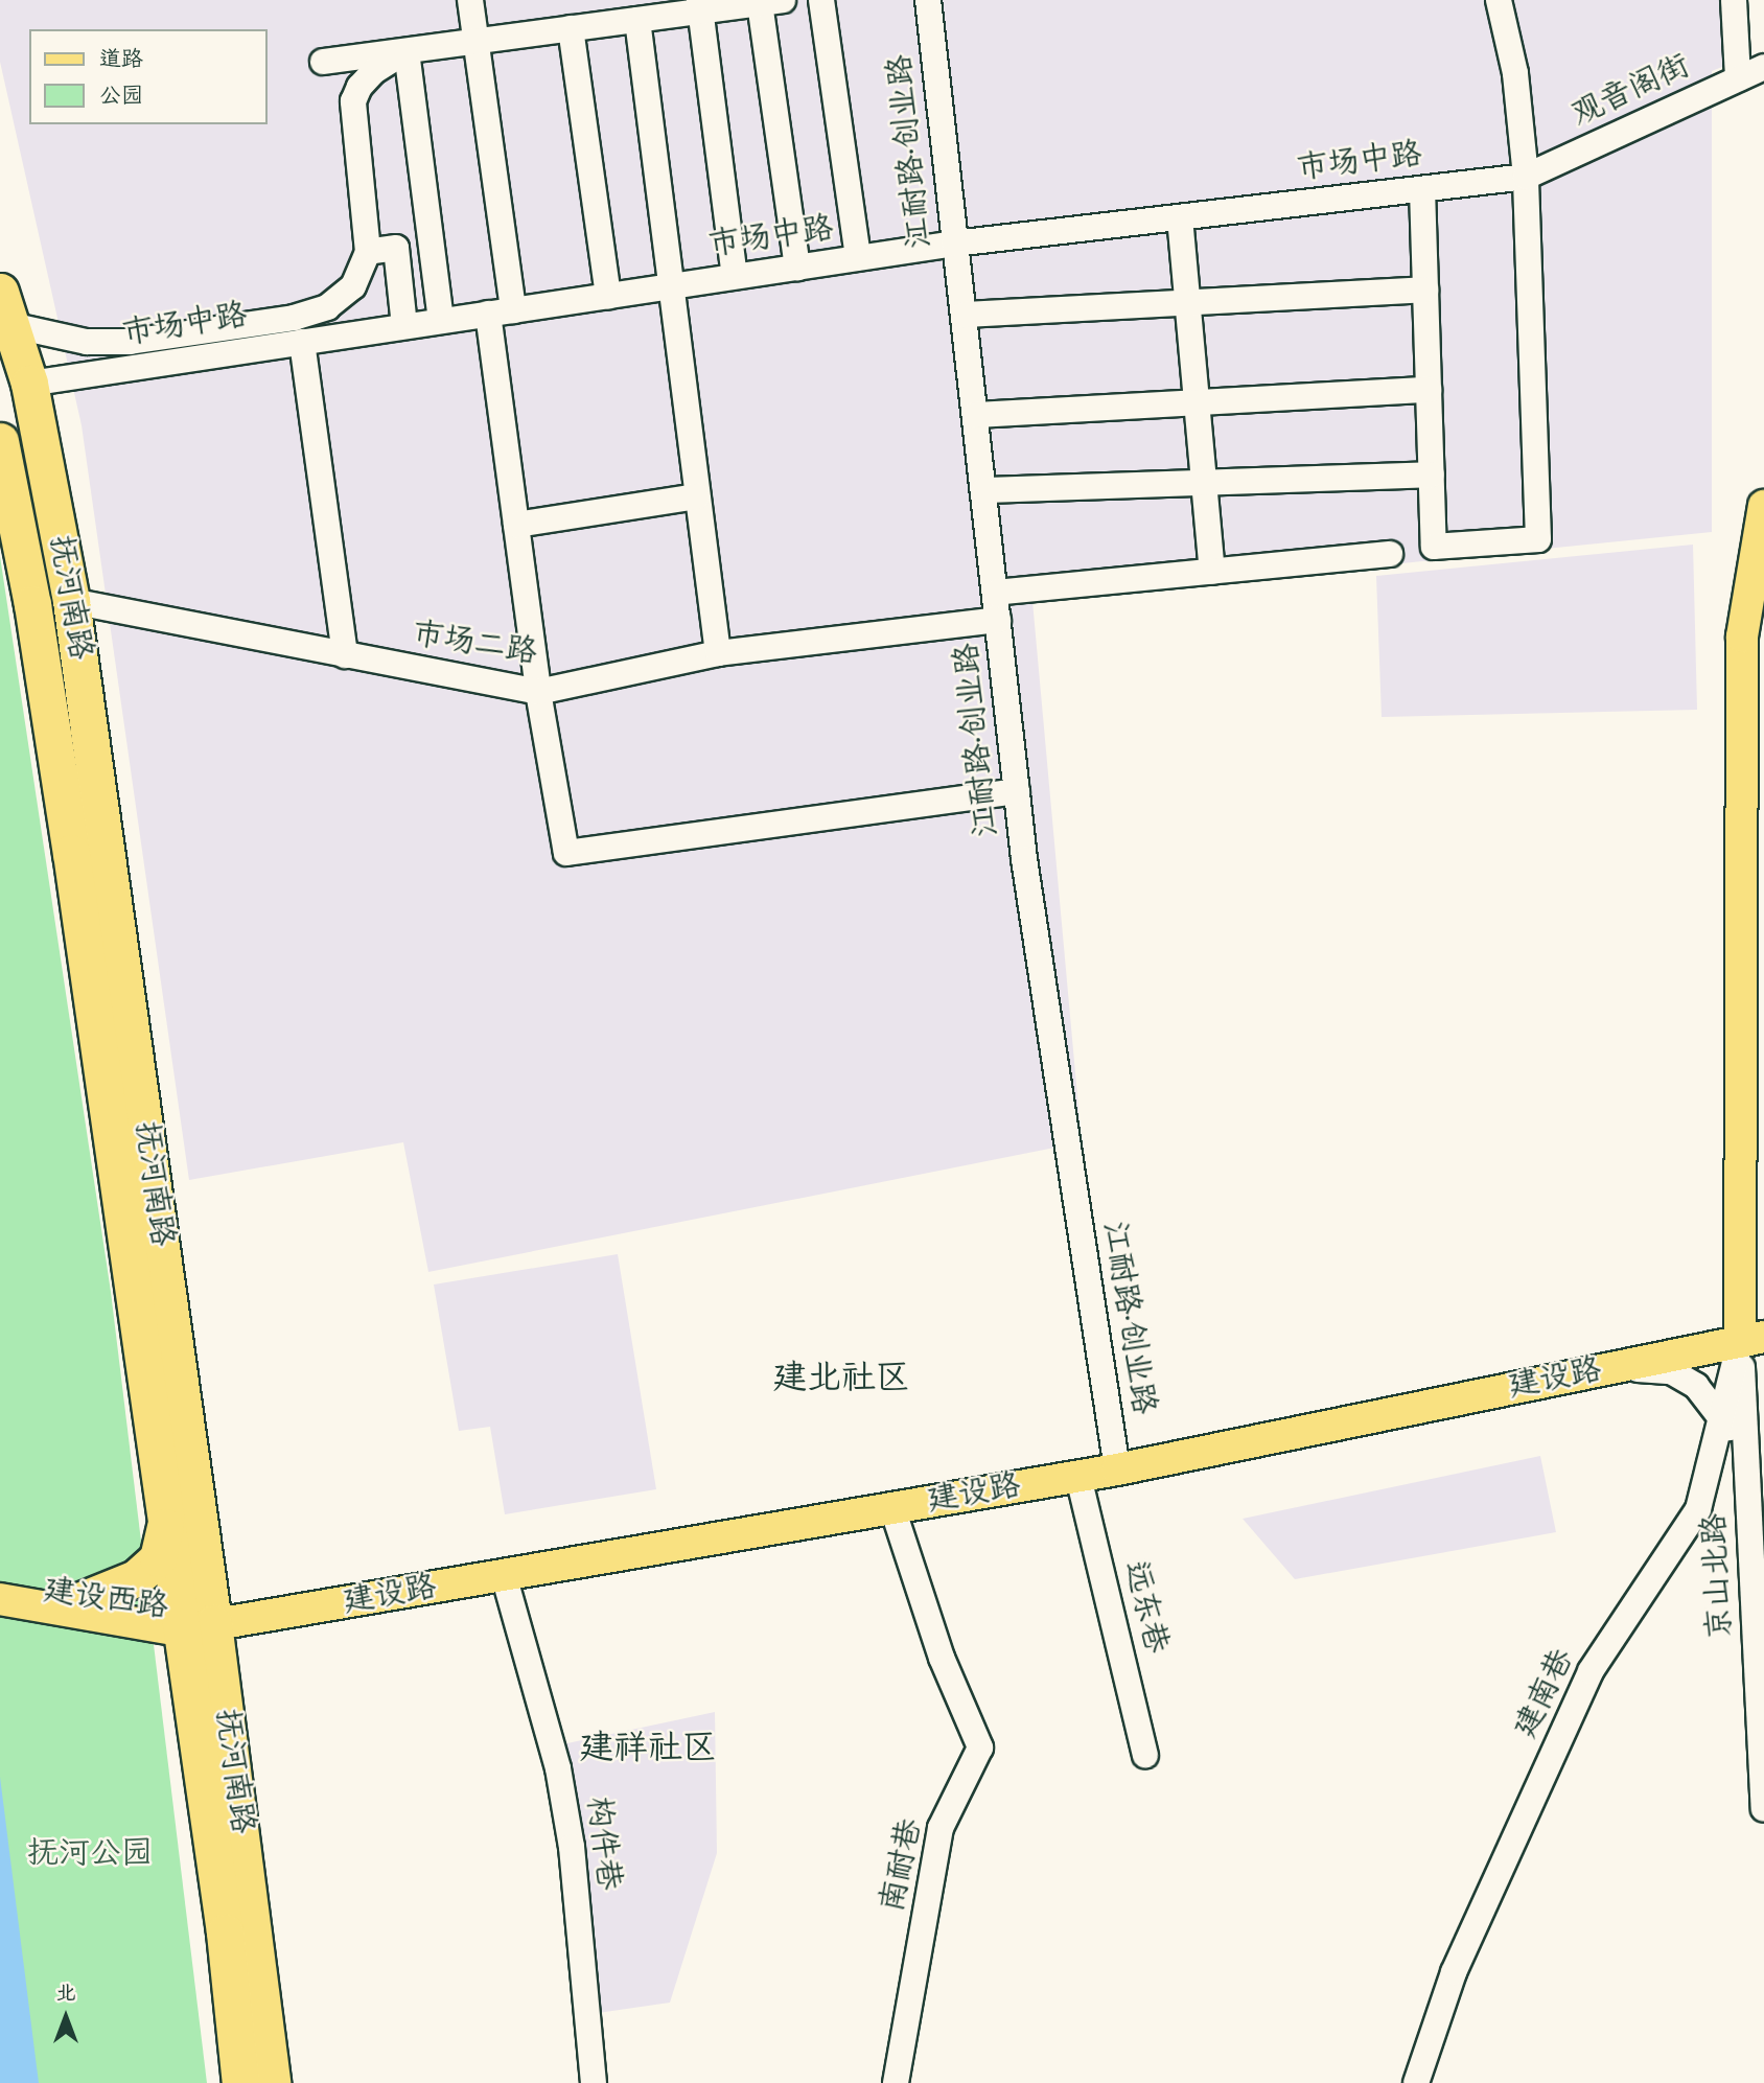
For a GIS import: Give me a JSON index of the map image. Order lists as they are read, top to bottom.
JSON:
{
  "streets": {
    "highway": ["抚河南路"],
    "main road": ["建设路", "建设西路"],
    "street": [
      "观音阁街",
      "江耐路·创业路",
      "市场中路",
      "市场二路",
      "京山北路",
      "远东巷",
      "建南巷",
      "构件巷",
      "南耐巷"
    ]
  },
  "crossings": [
    ["观音阁街", "市场中路"],
    ["江耐路·创业路", "市场中路"],
    ["江耐路·创业路", "市场二路"],
    ["江耐路·创业路", "建设路"],
    ["市场中路", "抚河南路"],
    ["抚河南路", "市场二路"],
    ["抚河南路", "建设路"],
    ["抚河南路", "建设西路"],
    ["建设路", "京山北路"],
    ["建设路", "建设西路"],
    ["建设路", "远东巷"],
    ["建设路", "建南巷"],
    ["建设路", "构件巷"],
    ["建设路", "南耐巷"],
    ["京山北路", "建南巷"]
  ],
  "districts": ["建北社区", "建祥社区"],
  "parks": ["抚河公园"],
  "legend": ["道路", "公园"],
  "north": "top"
}
